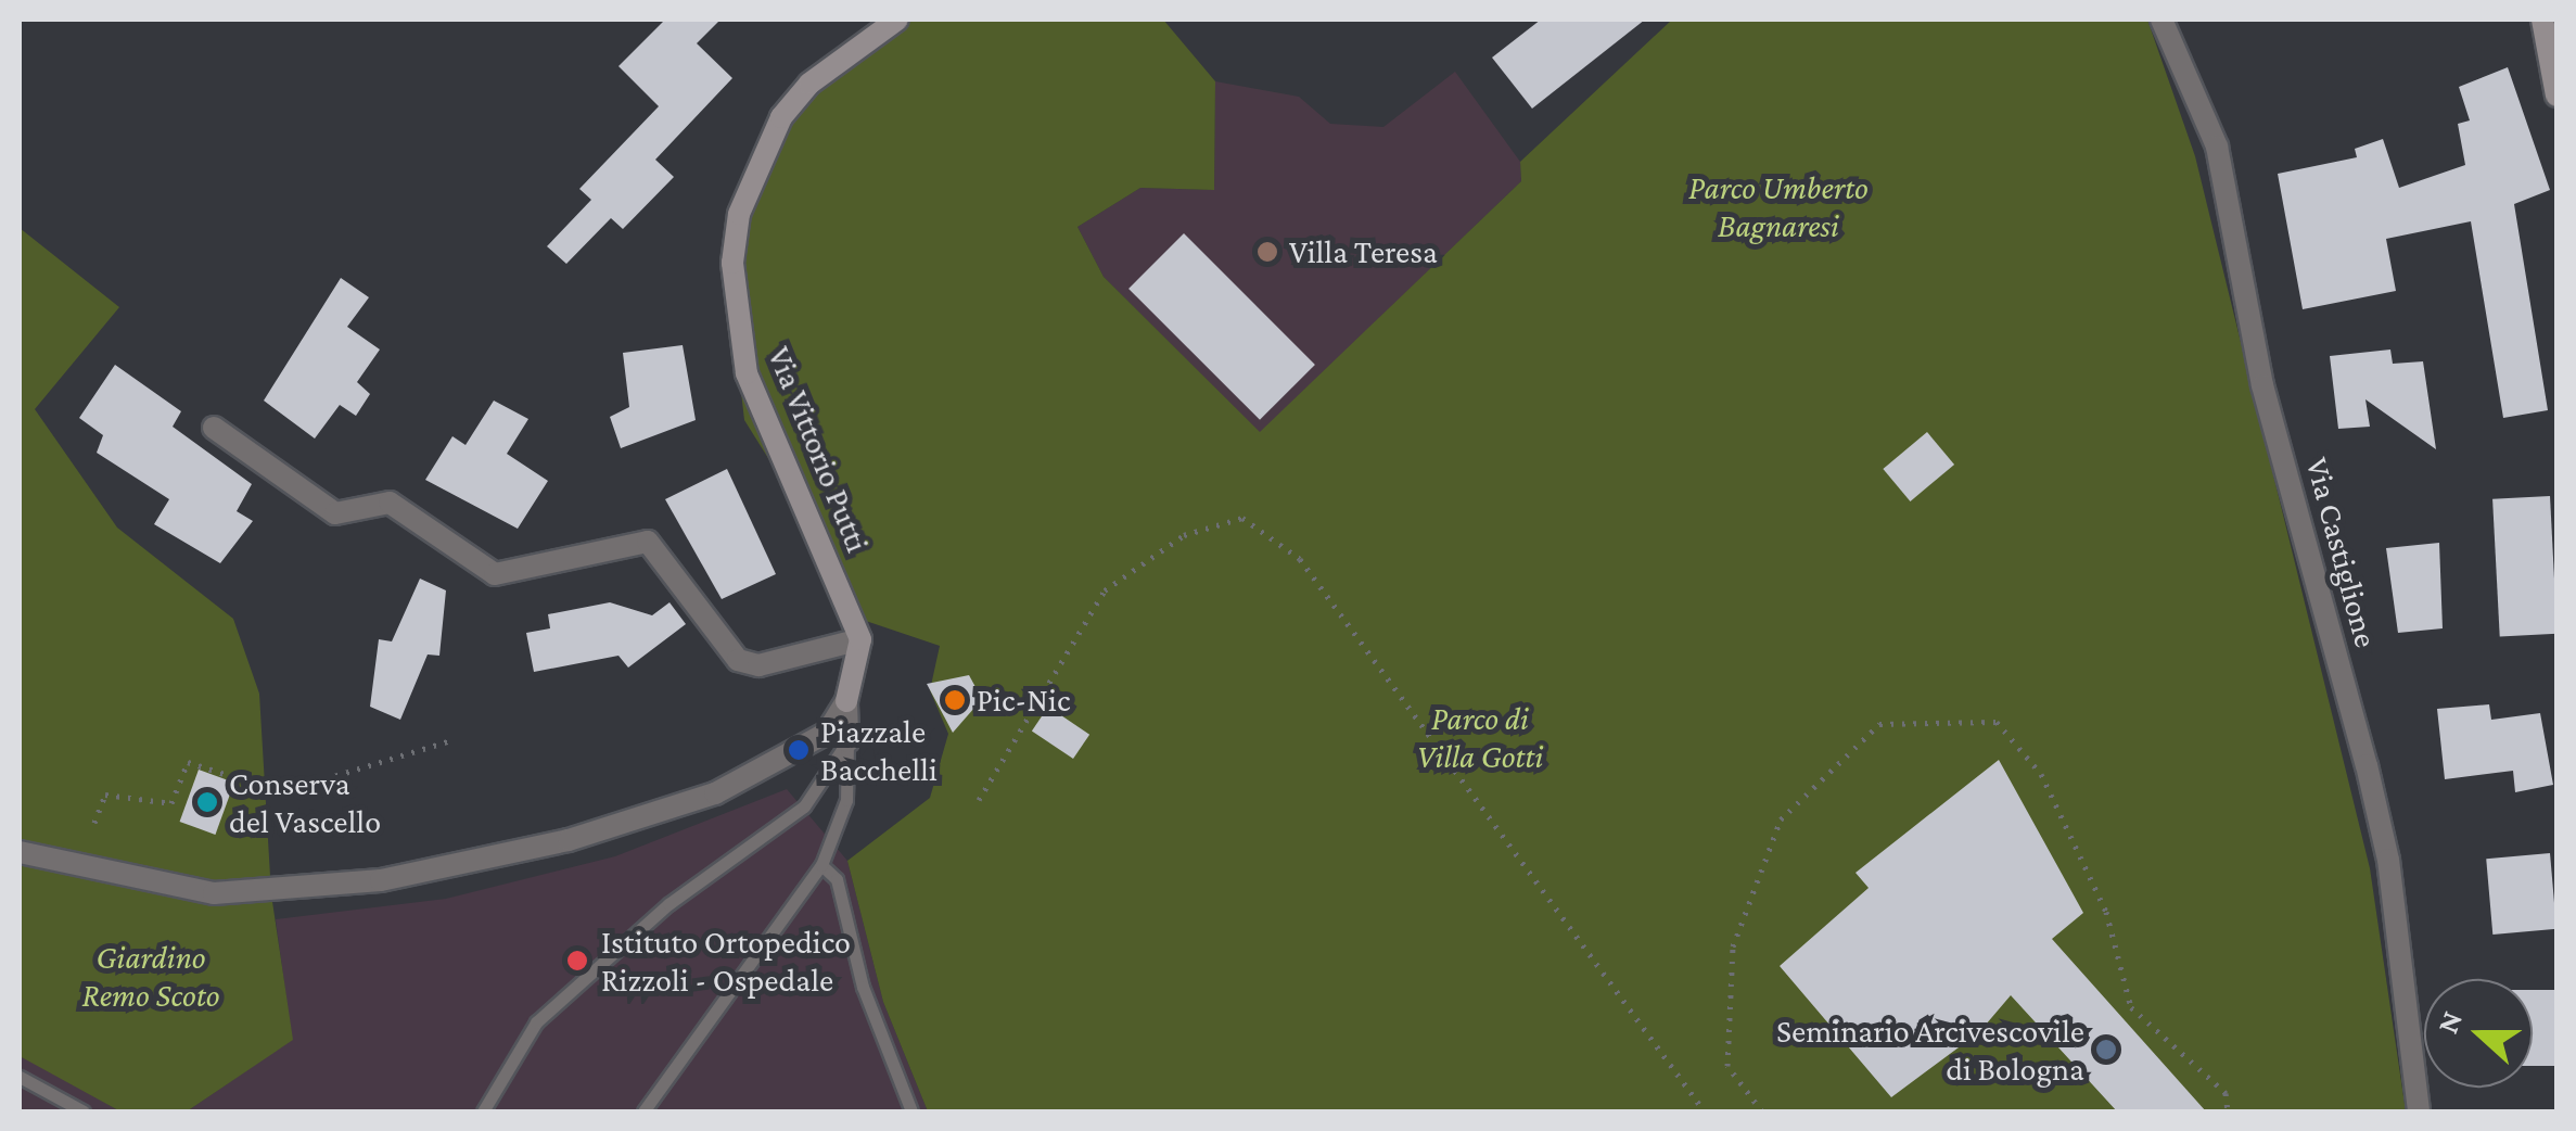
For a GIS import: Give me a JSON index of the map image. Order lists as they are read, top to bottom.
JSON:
{
  "streets": {
    "street": ["Via Vittorio Putti", "Via Castiglione"]
  },
  "parks": ["Parco Umberto Bagnaresi", "Parco di Villa Gotti", "Giardino Remo Scoto"],
  "places": [
    "Villa Teresa",
    "Pic-Nic",
    "Piazzale Bacchelli",
    "Conserva del Vascello",
    "Istituto Ortopedico Rizzoli - Ospedale",
    "Seminario Arcivescovile di Bologna"
  ],
  "north": "left"
}
